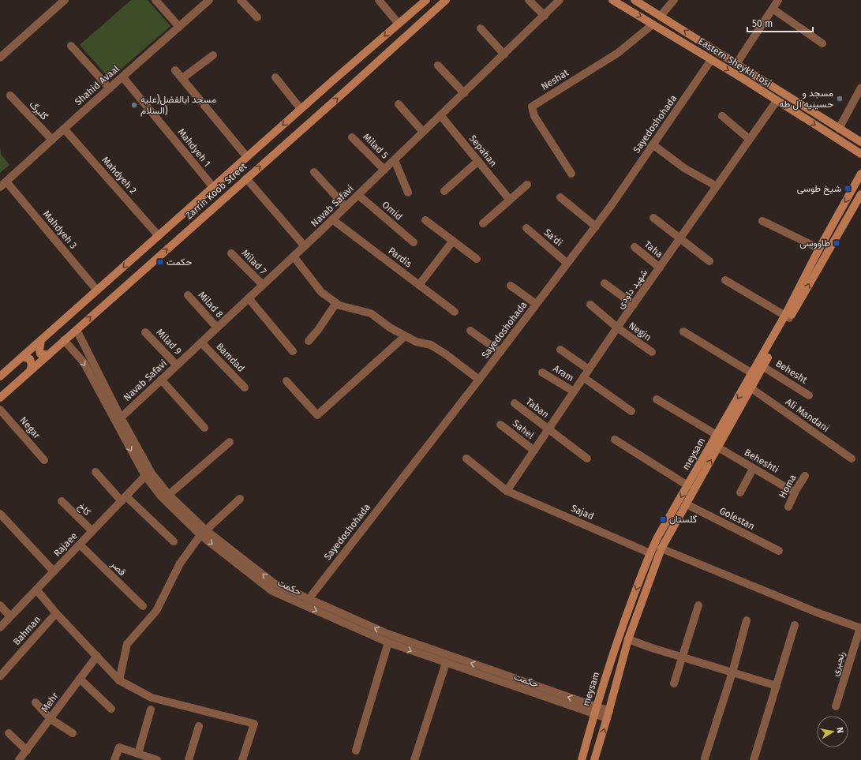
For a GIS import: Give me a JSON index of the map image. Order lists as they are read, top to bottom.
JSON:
{
  "streets": {
    "main road": ["Eastern Sheykh tosi", "Zarrin Koob Street", "meysam"],
    "street": [
      "Neshat",
      "Shahid Avaal",
      "گلبرگ",
      "Sayedoshohada",
      "Milad 5",
      "Mahdyeh 1",
      "Sepahan",
      "Mahdyeh 2",
      "Navab Safavi",
      "Omid",
      "Mahdyeh 3",
      "Sa'di",
      "Taha",
      "Pardis",
      "Milad 7",
      "شهید داودی",
      "Milad 8",
      "Negin",
      "Milad 9",
      "Bamdad",
      "Behesht",
      "Aram",
      "Taban",
      "Ali Mandani",
      "Negar",
      "Sahel",
      "Beheshti",
      "Homa",
      "کاخ",
      "Sajad",
      "Golestan",
      "Rajaee",
      "قصر",
      "حکمت",
      "Bahman",
      "رنجبری",
      "Mehr"
    ]
  },
  "crossings": [
    ["Eastern Sheykh tosi", "Neshat"],
    ["Eastern Sheykh tosi", "Sayedoshohada"],
    ["Eastern Sheykh tosi", "شهید داودی"],
    ["Shahid Avaal", "گلبرگ"],
    ["Shahid Avaal", "Mahdyeh 1"],
    ["Shahid Avaal", "Mahdyeh 2"],
    ["Shahid Avaal", "Mahdyeh 3"],
    ["Sayedoshohada", "Sa'di"],
    ["Sayedoshohada", "حکمت"],
    ["Milad 5", "Navab Safavi"],
    ["Mahdyeh 1", "Zarrin Koob Street"],
    ["Sepahan", "Navab Safavi"],
    ["Mahdyeh 2", "Zarrin Koob Street"],
    ["Zarrin Koob Street", "Mahdyeh 3"],
    ["Zarrin Koob Street", "حکمت"],
    ["Navab Safavi", "Omid"],
    ["Navab Safavi", "Pardis"],
    ["Navab Safavi", "Milad 7"],
    ["Navab Safavi", "Milad 8"],
    ["Navab Safavi", "Milad 9"],
    ["Navab Safavi", "Bamdad"],
    ["Navab Safavi", "حکمت"],
    ["Taha", "شهید داودی"],
    ["شهید داودی", "Negin"],
    ["شهید داودی", "Aram"],
    ["شهید داودی", "Taban"],
    ["شهید داودی", "Sahel"],
    ["شهید داودی", "Sajad"],
    ["Behesht", "meysam"],
    ["Ali Mandani", "meysam"],
    ["meysam", "Beheshti"],
    ["meysam", "Sajad"],
    ["meysam", "Golestan"],
    ["meysam", "حکمت"],
    ["Beheshti", "Homa"],
    ["کاخ", "Rajaee"],
    ["Rajaee", "قصر"],
    ["Rajaee", "حکمت"]
  ],
  "places": {
    "other": ["مسجد و حسینیه آل طه", "مسجد ابالفضل(علیه السلام)"],
    "transit": [
      "شیخ طوسی",
      "طاووسی",
      "حکمت",
      "گلستان"
    ]
  },
  "scale_bar": "50 m",
  "north": "right"
}
